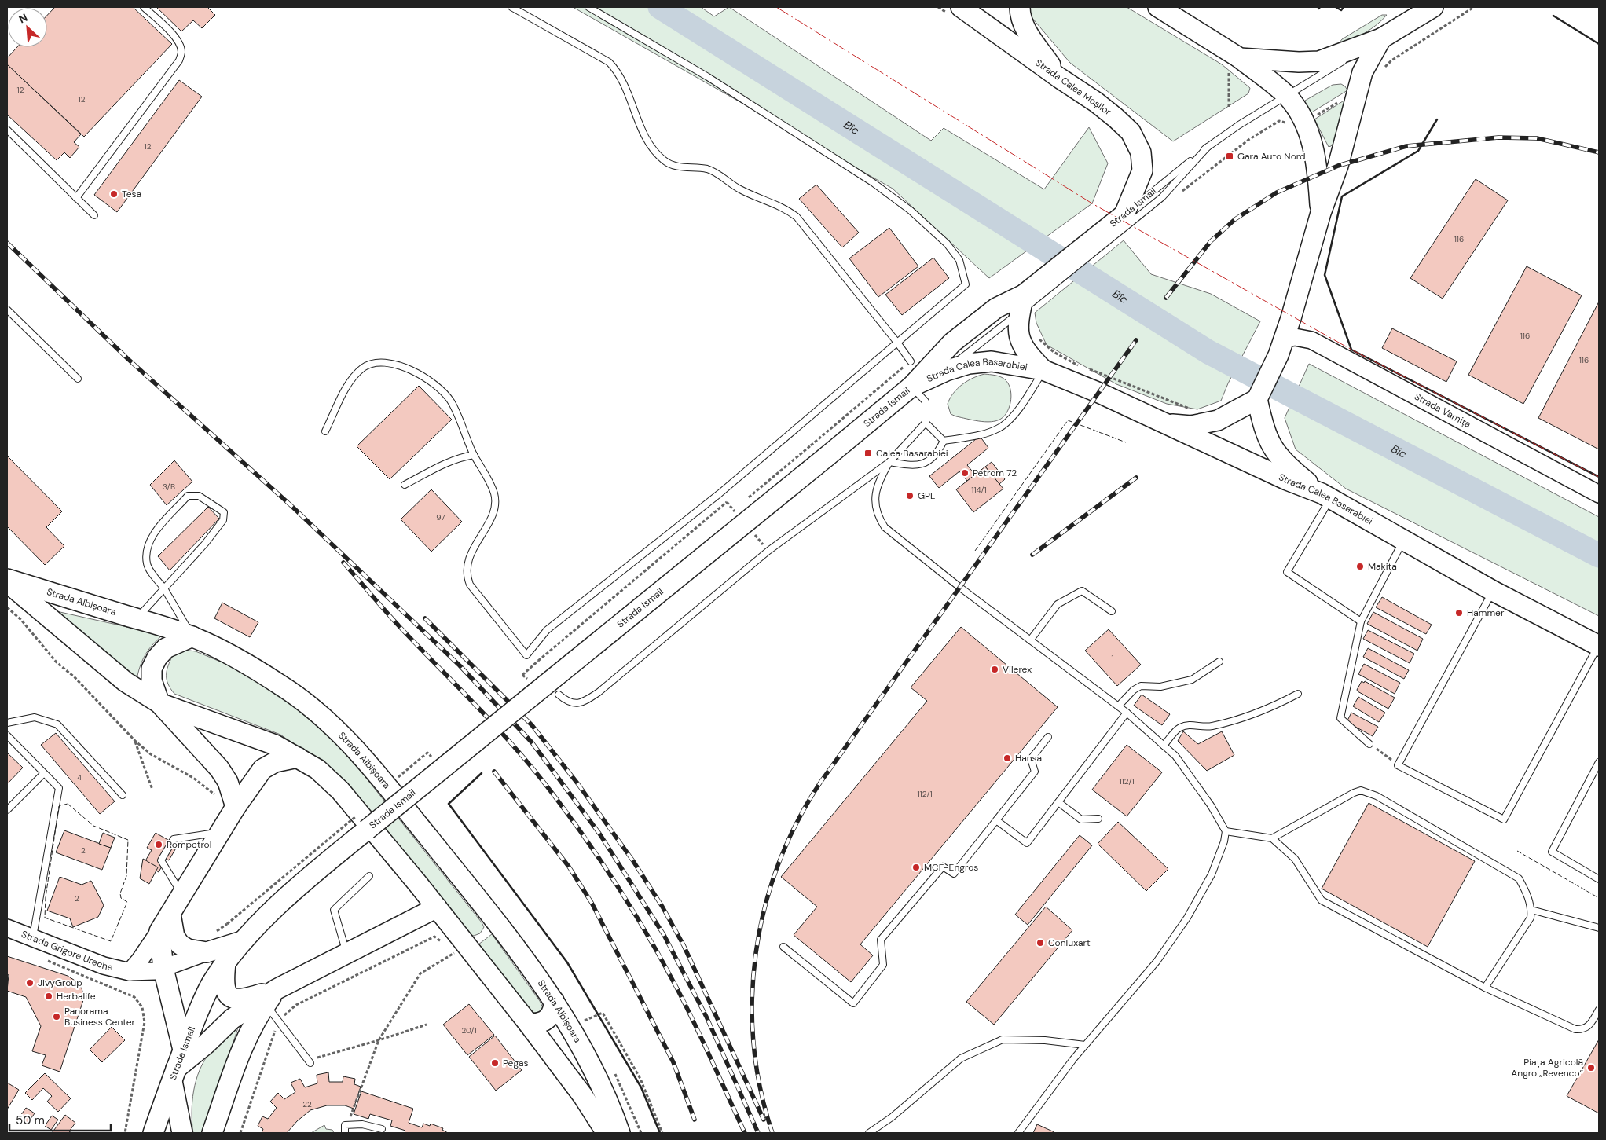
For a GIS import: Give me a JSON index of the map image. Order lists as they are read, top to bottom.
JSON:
{
  "streets": {
    "main road": [
      "Strada Calea Moșilor",
      "Strada Ismail",
      "Strada Calea Basarabiei",
      "Strada Albișoara"
    ],
    "street": ["Strada Varnița", "Strada Grigore Ureche"]
  },
  "crossings": [
    ["Strada Calea Moșilor", "Strada Ismail"],
    ["Strada Ismail", "Strada Calea Basarabiei"]
  ],
  "water": ["Bîc"],
  "places": {
    "transit": ["Gara Auto Nord", "Calea Basarabiei"],
    "other": [
      "Tesa",
      "Petrom 72",
      "GPL",
      "Makita",
      "Hammer",
      "Vilerex",
      "Hansa",
      "Rompetrol",
      "MCF-Engros",
      "Conluxart",
      "JivyGroup",
      "Herbalife",
      "Panorama Business Center",
      "Pegas",
      "Piața Agricolă Angro „Revenco”"
    ]
  },
  "house_numbers": [
    "12",
    "12",
    "12",
    "116",
    "116",
    "116",
    "3/B",
    "114/1",
    "97",
    "1",
    "4",
    "112/1",
    "112/1",
    "2",
    "2",
    "20/1",
    "22"
  ],
  "scale_bar": "50 m",
  "north": "top left"
}
